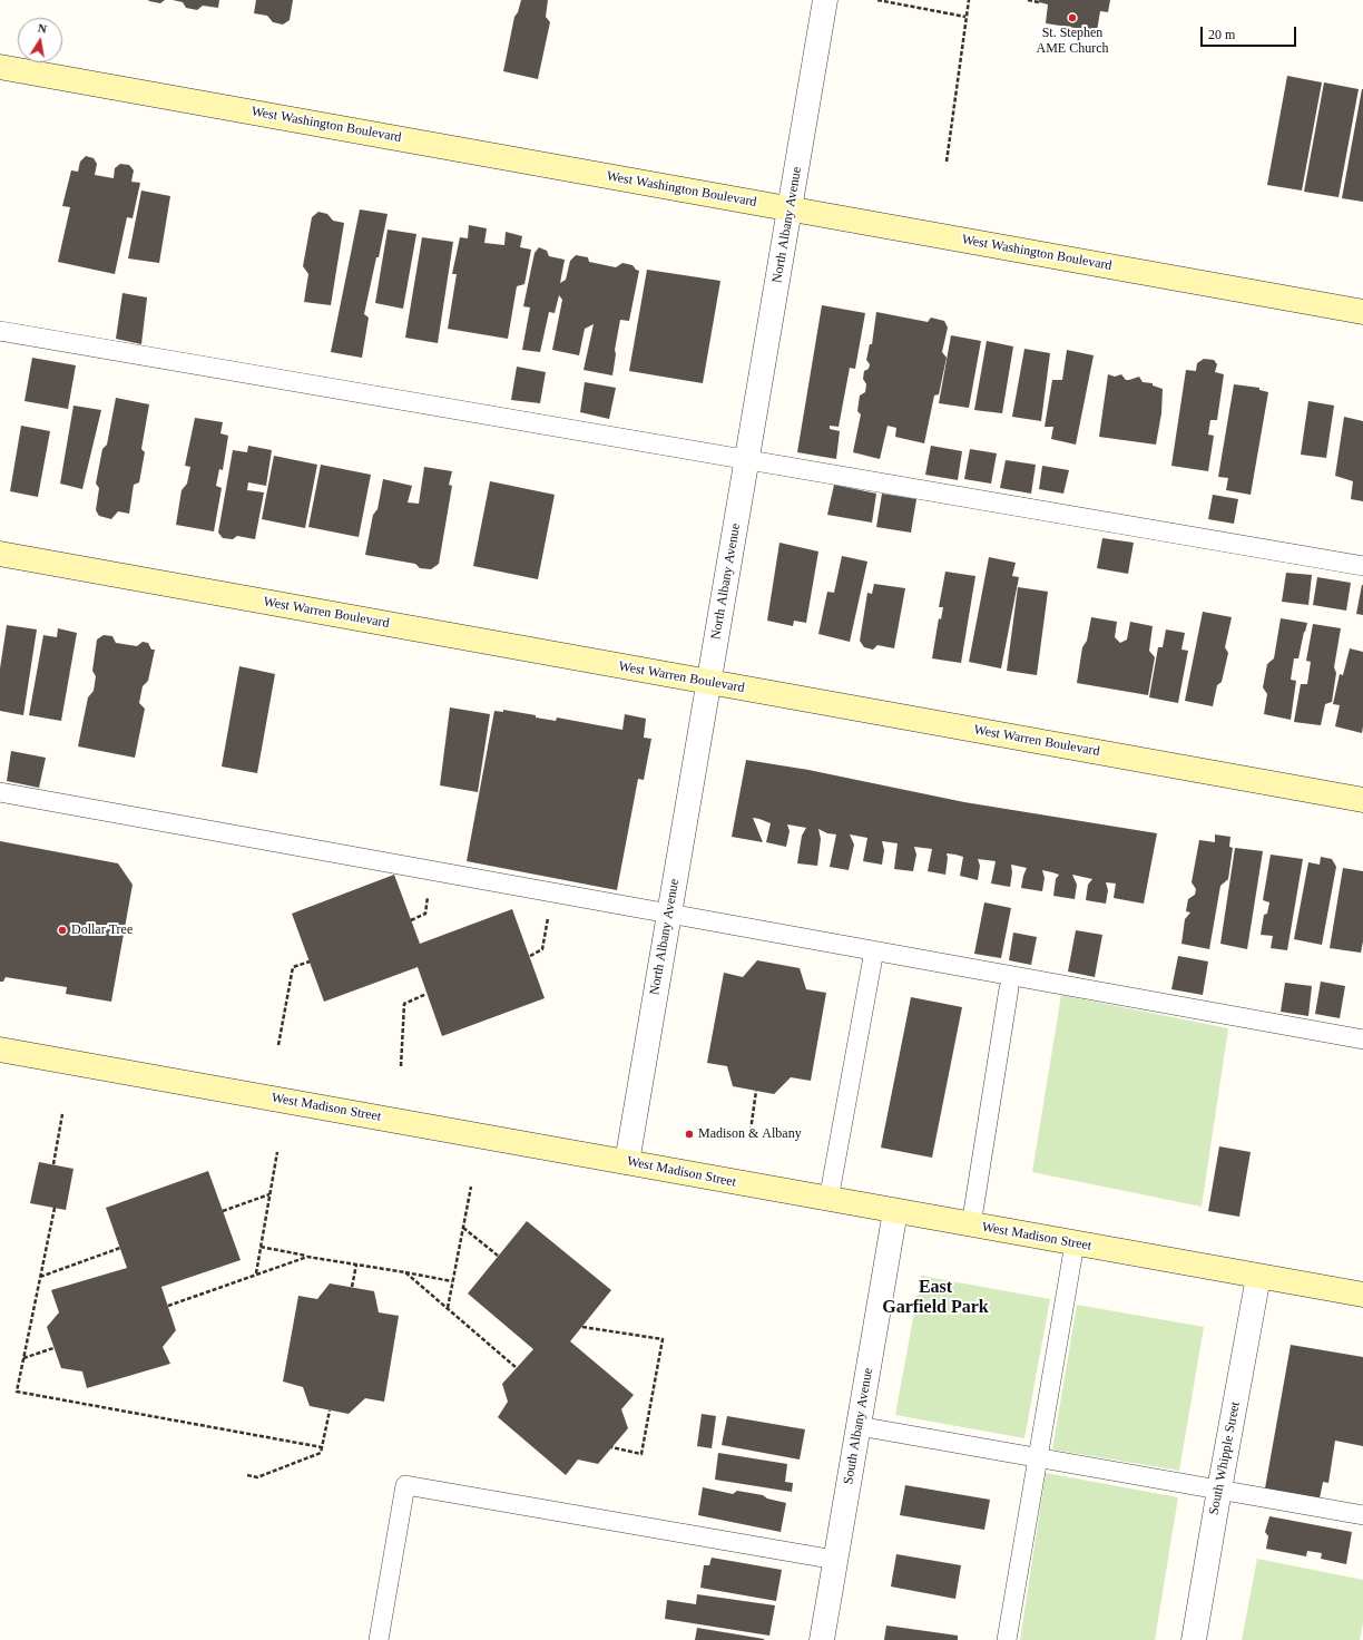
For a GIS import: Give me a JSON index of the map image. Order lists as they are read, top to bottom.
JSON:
{
  "streets": {
    "street": [
      "West Washington Boulevard",
      "North Albany Avenue",
      "West Warren Boulevard",
      "West Madison Street",
      "South Albany Avenue",
      "South Whipple Street"
    ]
  },
  "crossings": [
    ["West Washington Boulevard", "North Albany Avenue"],
    ["North Albany Avenue", "West Warren Boulevard"],
    ["North Albany Avenue", "West Madison Street"],
    ["West Madison Street", "South Albany Avenue"],
    ["West Madison Street", "South Whipple Street"]
  ],
  "districts": ["East Garfield Park"],
  "places": ["St. Stephen AME Church", "Dollar Tree", "Madison & Albany"],
  "scale_bar": "20 m",
  "north": "top"
}
